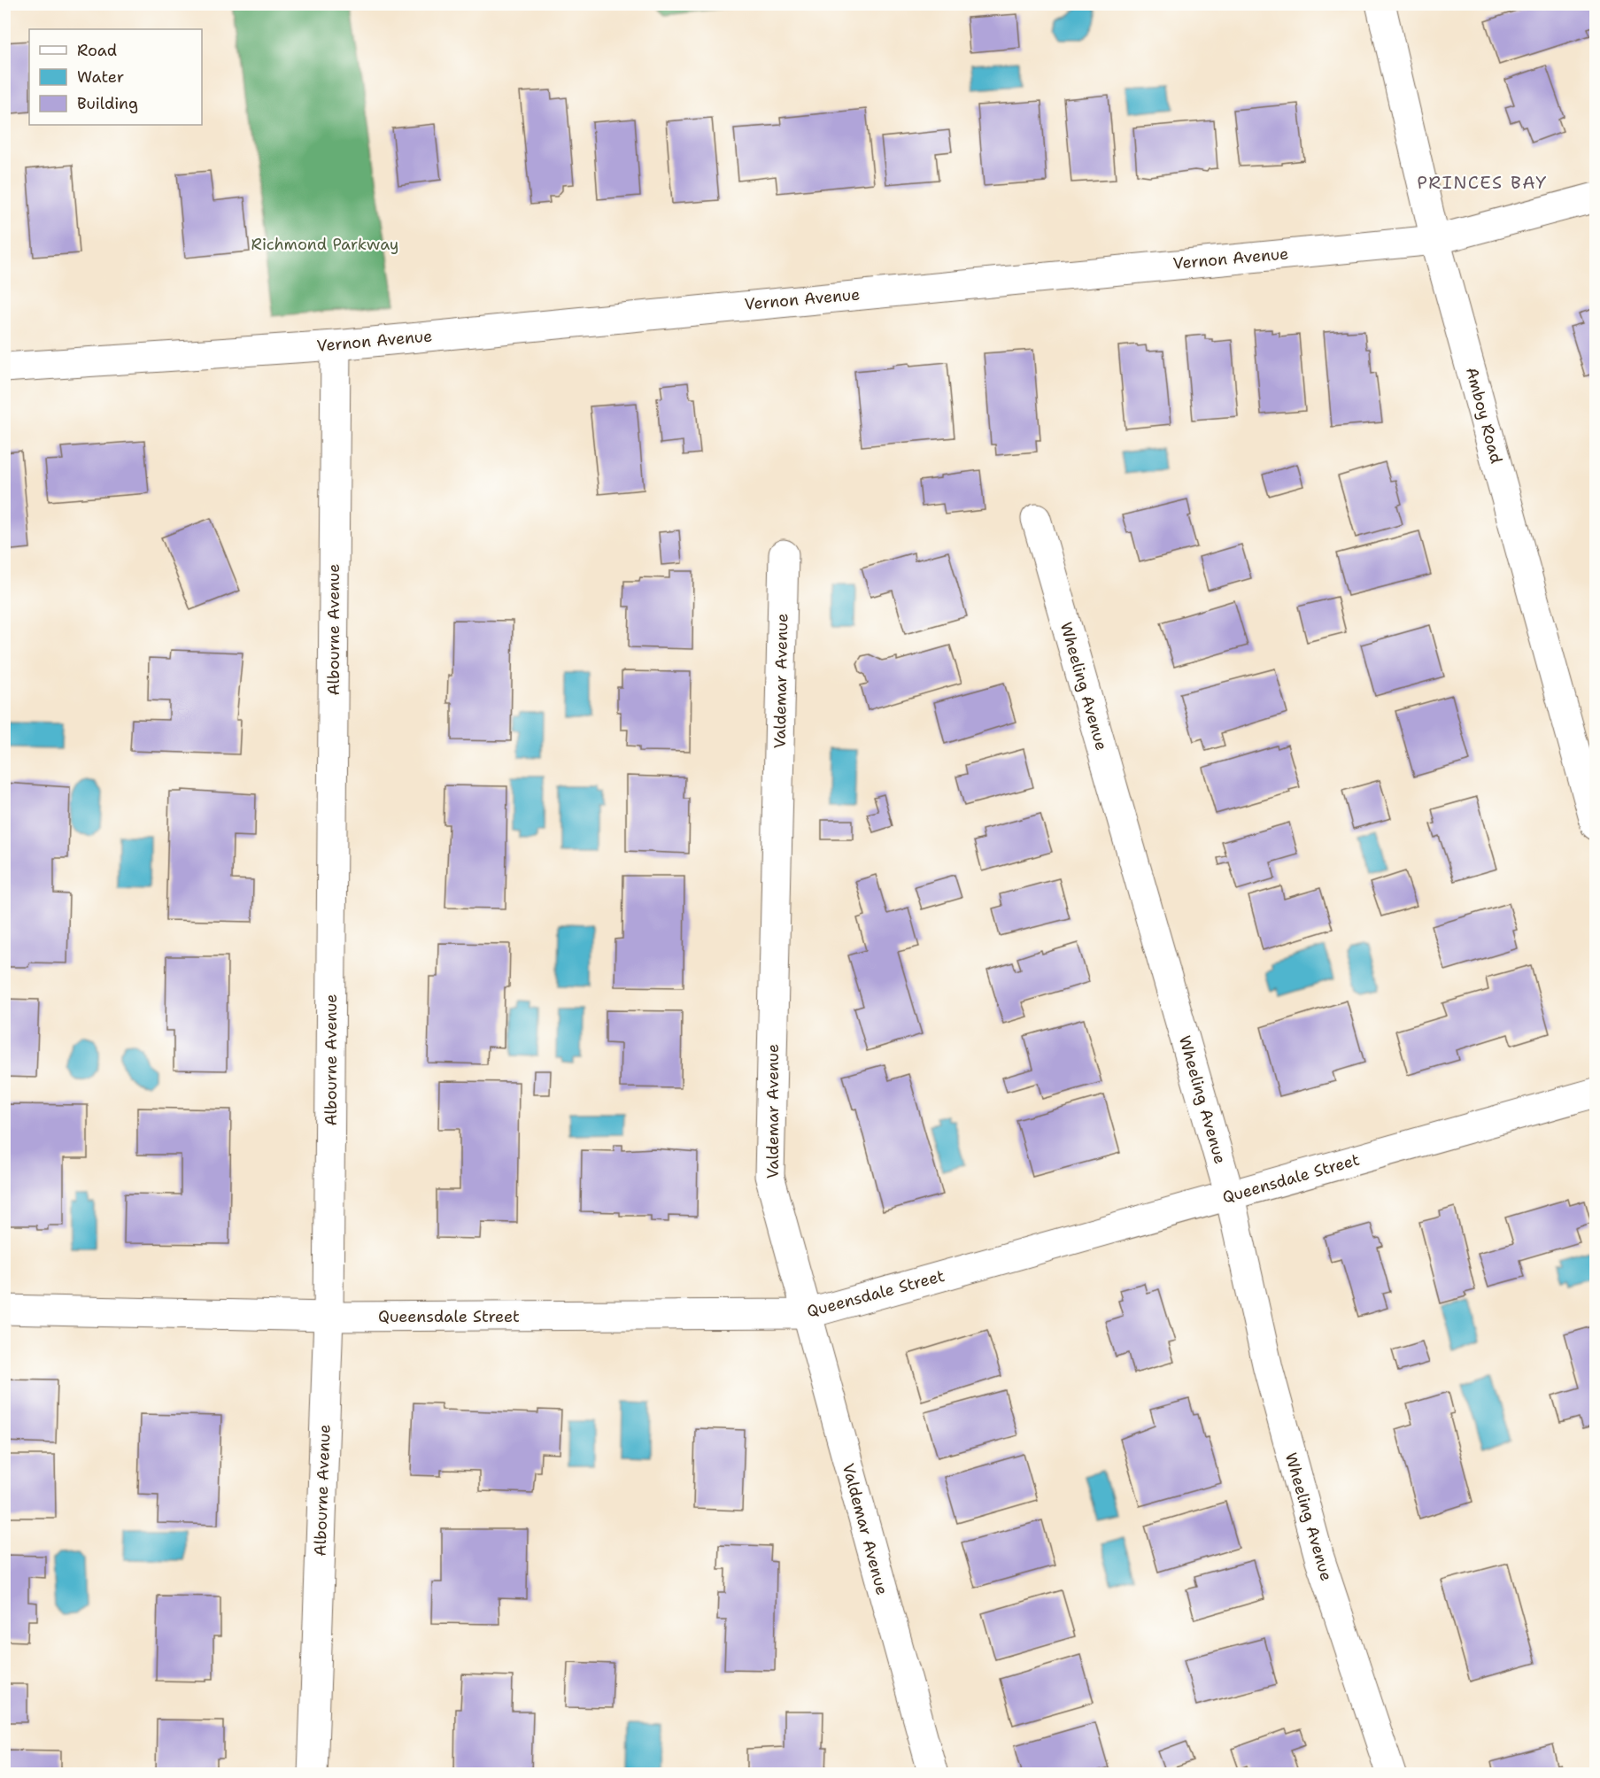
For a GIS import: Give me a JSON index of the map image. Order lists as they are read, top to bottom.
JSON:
{
  "streets": {
    "street": [
      "Vernon Avenue",
      "Amboy Road",
      "Albourne Avenue",
      "Valdemar Avenue",
      "Wheeling Avenue",
      "Queensdale Street"
    ]
  },
  "crossings": [
    ["Vernon Avenue", "Amboy Road"],
    ["Vernon Avenue", "Albourne Avenue"],
    ["Albourne Avenue", "Queensdale Street"],
    ["Valdemar Avenue", "Queensdale Street"],
    ["Wheeling Avenue", "Queensdale Street"]
  ],
  "districts": ["PRINCES BAY"],
  "parks": ["Richmond Parkway"],
  "legend": ["Road", "Water", "Building"]
}
